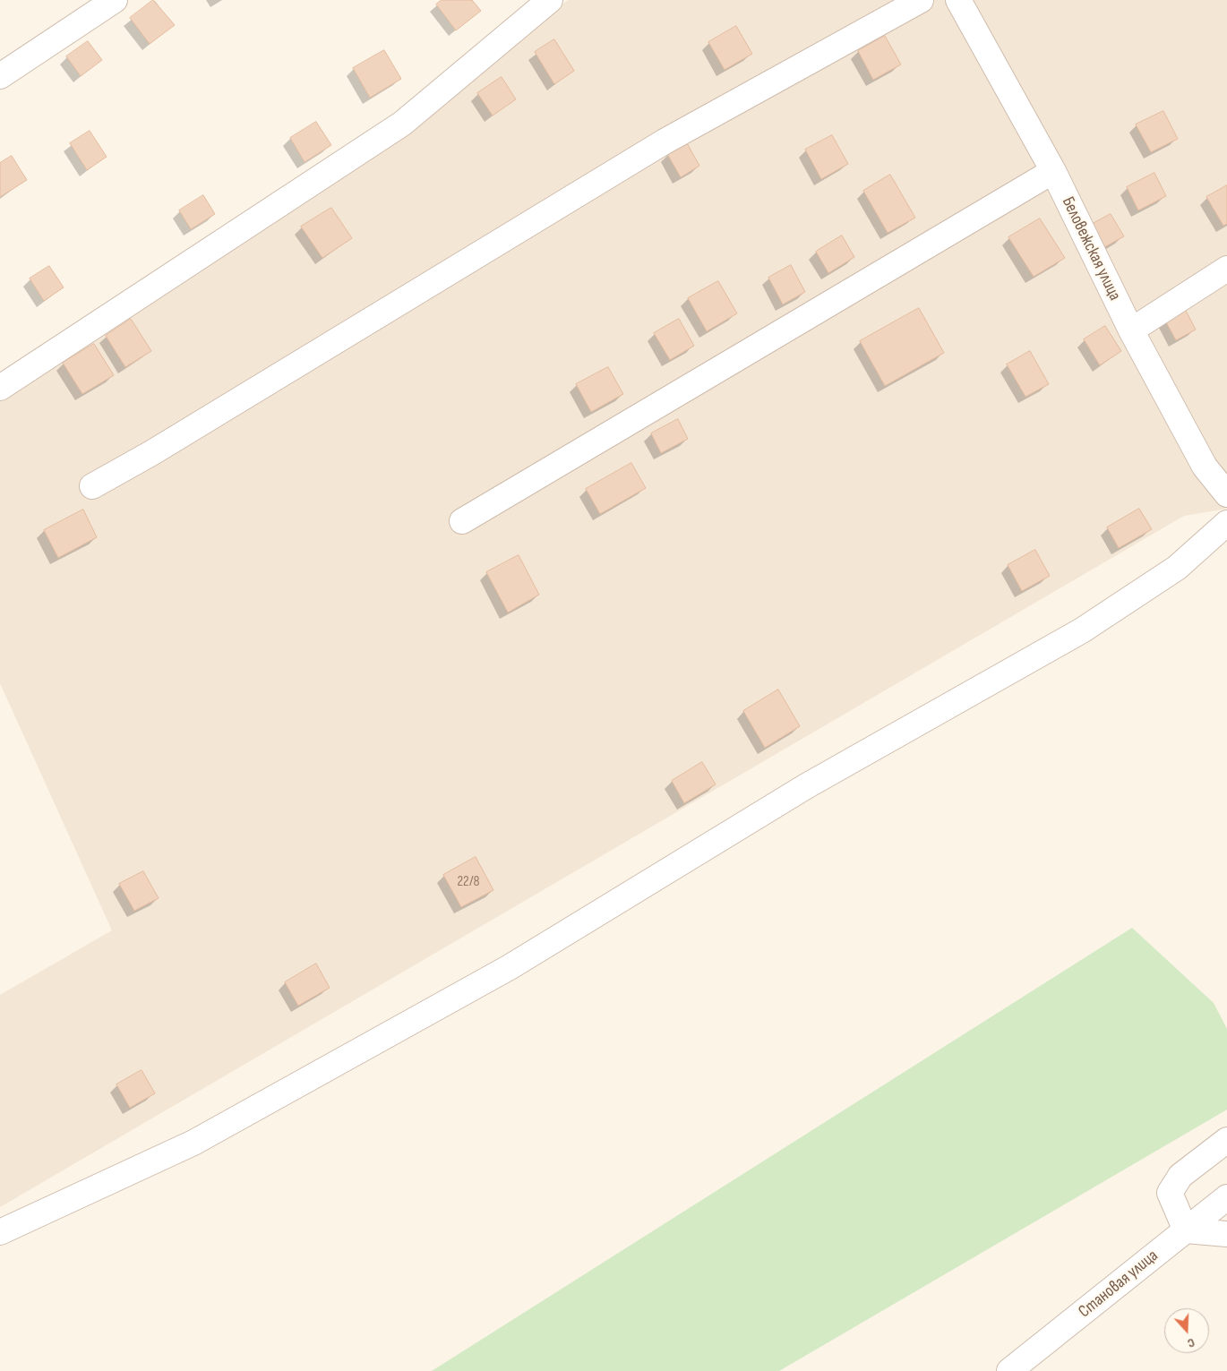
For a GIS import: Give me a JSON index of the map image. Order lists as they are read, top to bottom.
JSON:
{
  "streets": {
    "street": ["Беловежская улица", "Становая улица"]
  },
  "house_numbers": ["22/8"],
  "north": "bottom"
}
